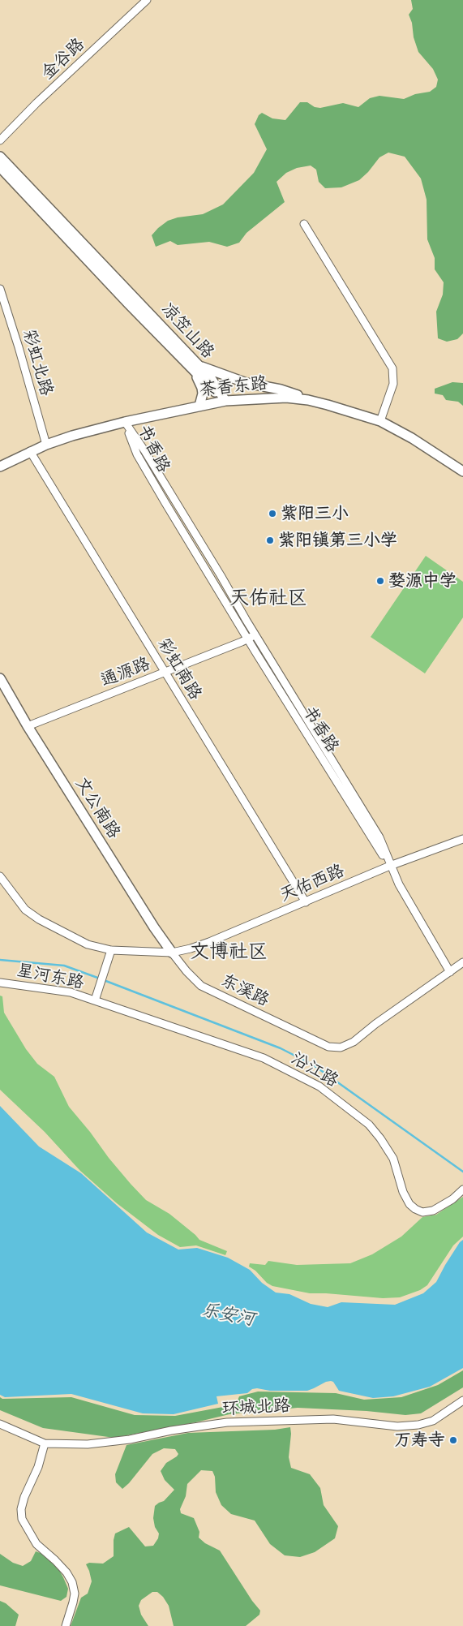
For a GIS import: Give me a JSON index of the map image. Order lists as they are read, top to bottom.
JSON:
{
  "streets": {
    "main road": ["凉笠山路", "茶香东路", "文公南路"],
    "street": [
      "金谷路",
      "彩虹北路",
      "书香路",
      "彩虹南路",
      "通源路",
      "天佑西路",
      "星河东路",
      "东溪路",
      "沿江路",
      "环城北路"
    ]
  },
  "crossings": [
    ["凉笠山路", "茶香东路"],
    ["彩虹北路", "茶香东路"],
    ["茶香东路", "书香路"],
    ["茶香东路", "彩虹南路"],
    ["书香路", "通源路"],
    ["书香路", "天佑西路"],
    ["书香路", "东溪路"],
    ["彩虹南路", "通源路"],
    ["彩虹南路", "天佑西路"],
    ["通源路", "文公南路"],
    ["文公南路", "天佑西路"],
    ["文公南路", "东溪路"],
    ["天佑西路", "东溪路"],
    ["星河东路", "沿江路"]
  ],
  "districts": ["天佑社区", "文博社区"],
  "water": ["乐安河"],
  "places": [
    "紫阳三小",
    "紫阳镇第三小学",
    "婺源中学",
    "万寿寺"
  ]
}
